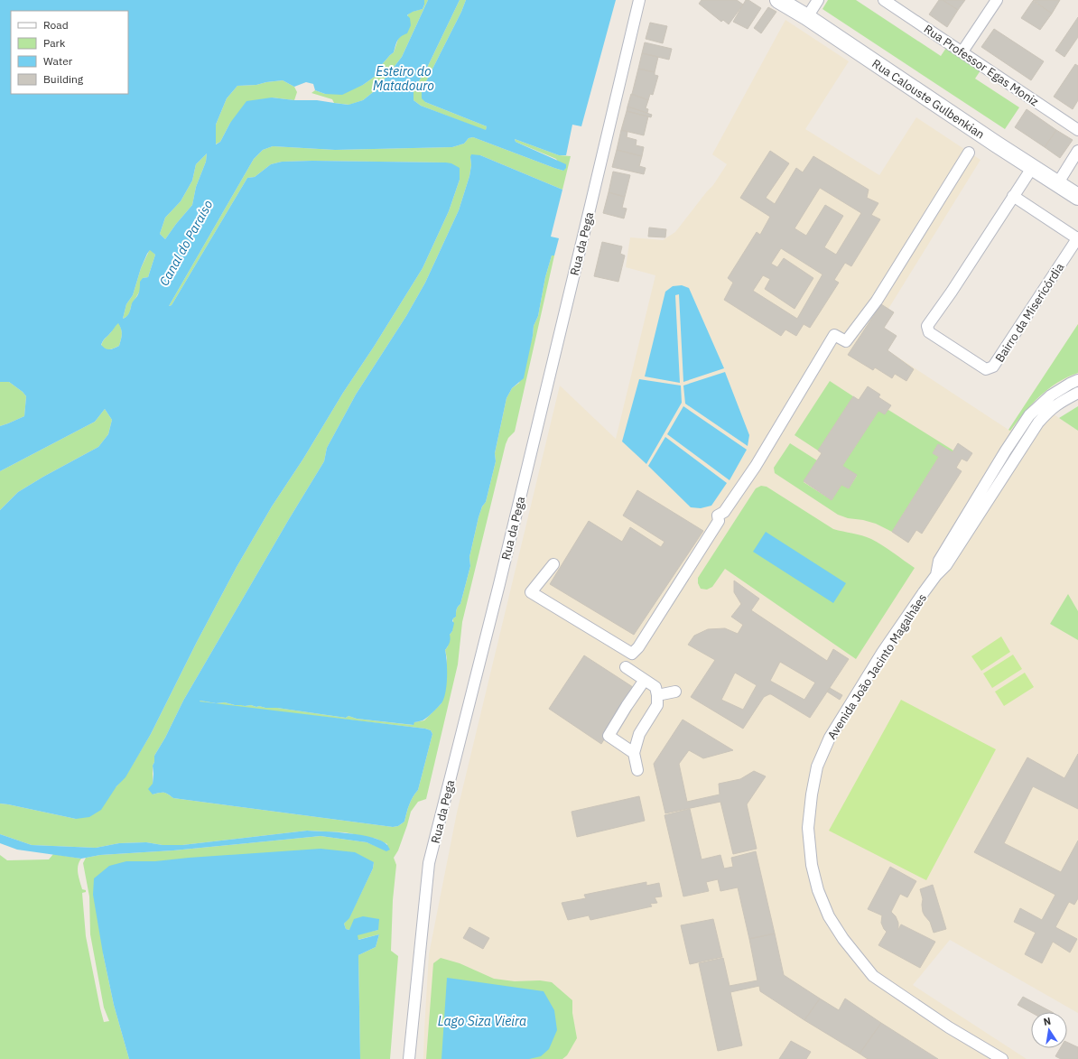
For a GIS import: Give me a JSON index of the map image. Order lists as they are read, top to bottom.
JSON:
{
  "streets": {
    "main road": ["Rua Calouste Gulbenkian"],
    "street": [
      "Rua Professor Egas Moniz",
      "Rua da Pega",
      "Bairro da Misericórdia",
      "Avenida João Jacinto Magalhães"
    ]
  },
  "crossings": [
    ["Rua Calouste Gulbenkian", "Bairro da Misericórdia"]
  ],
  "water": ["Esteiro do Matadouro", "Canal do Paraíso", "Lago Siza Vieira"],
  "legend": [
    "Road",
    "Park",
    "Water",
    "Building"
  ],
  "north": "top"
}
